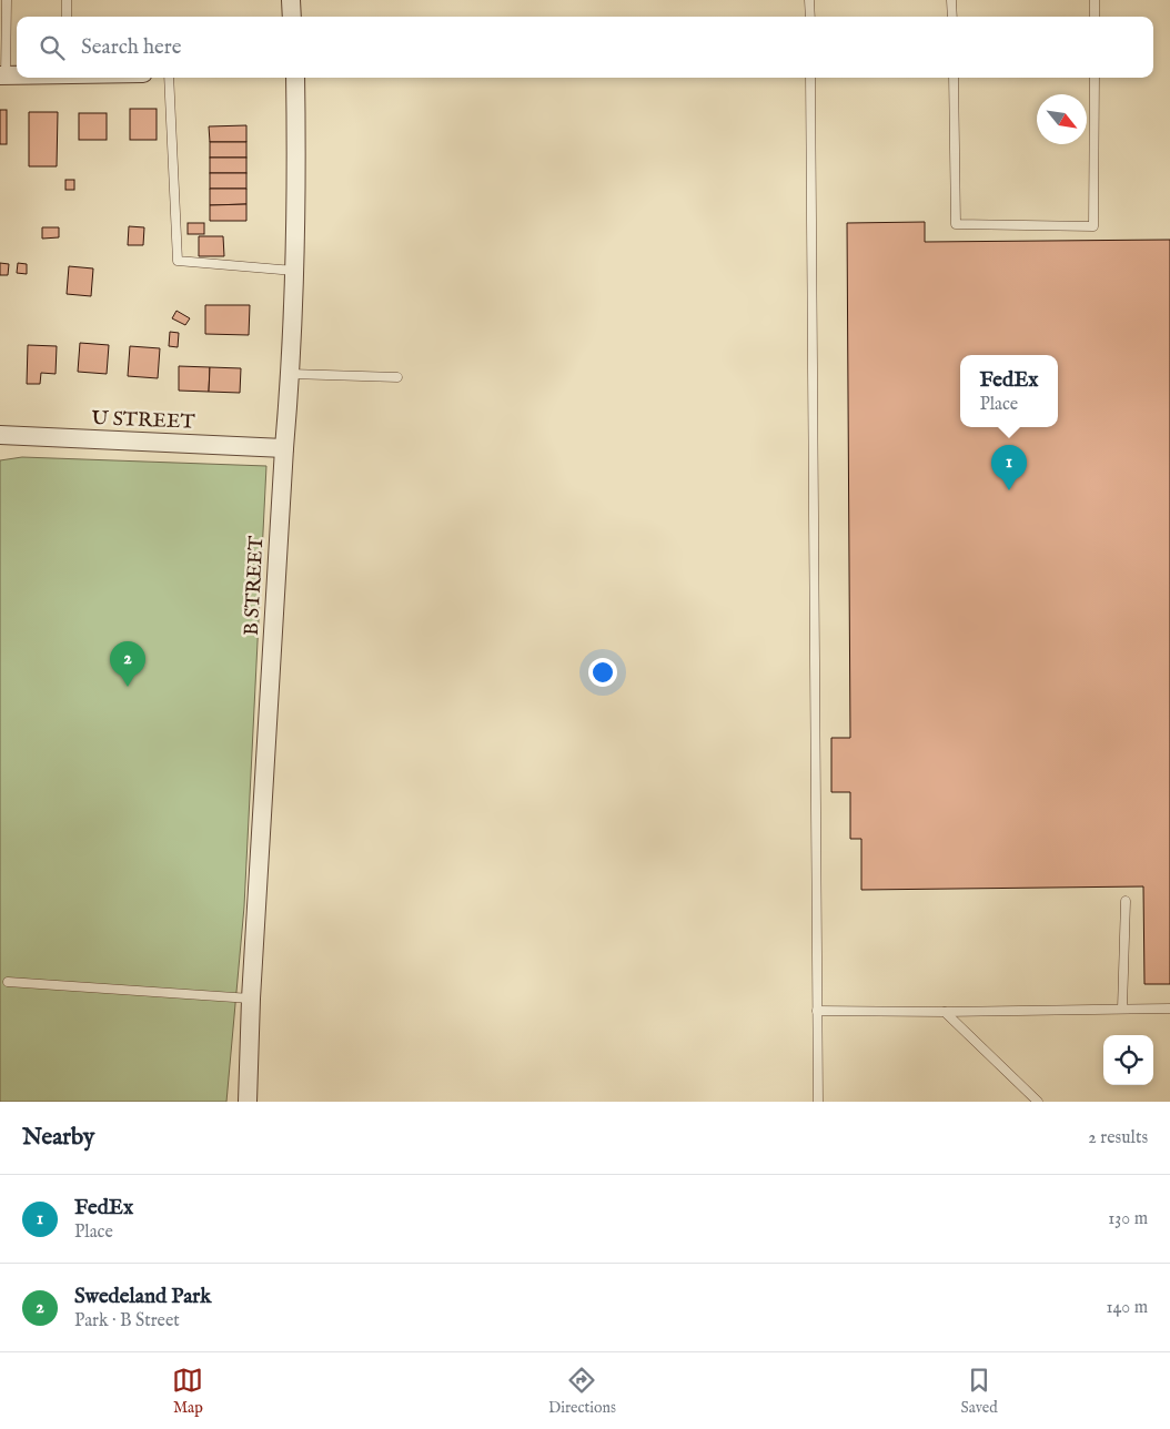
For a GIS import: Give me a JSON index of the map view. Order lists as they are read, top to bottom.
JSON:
{
  "streets": {
    "street": ["U STREET", "B STREET"]
  },
  "crossings": [
    ["U STREET", "B STREET"]
  ],
  "north": "bottom right",
  "page": {
    "search": "Search here",
    "popup": ["FedEx", "Place"],
    "pins": ["1", "2"],
    "heading": ["Nearby", "2 results"],
    "list": [
      {
        "mark": "1",
        "name": "FedEx",
        "note": "Place",
        "value": "130 m"
      },
      {
        "mark": "2",
        "name": "Swedeland Park",
        "note": "Park · B Street",
        "value": "140 m"
      }
    ],
    "nav": ["Map", "Directions", "Saved"]
  }
}
